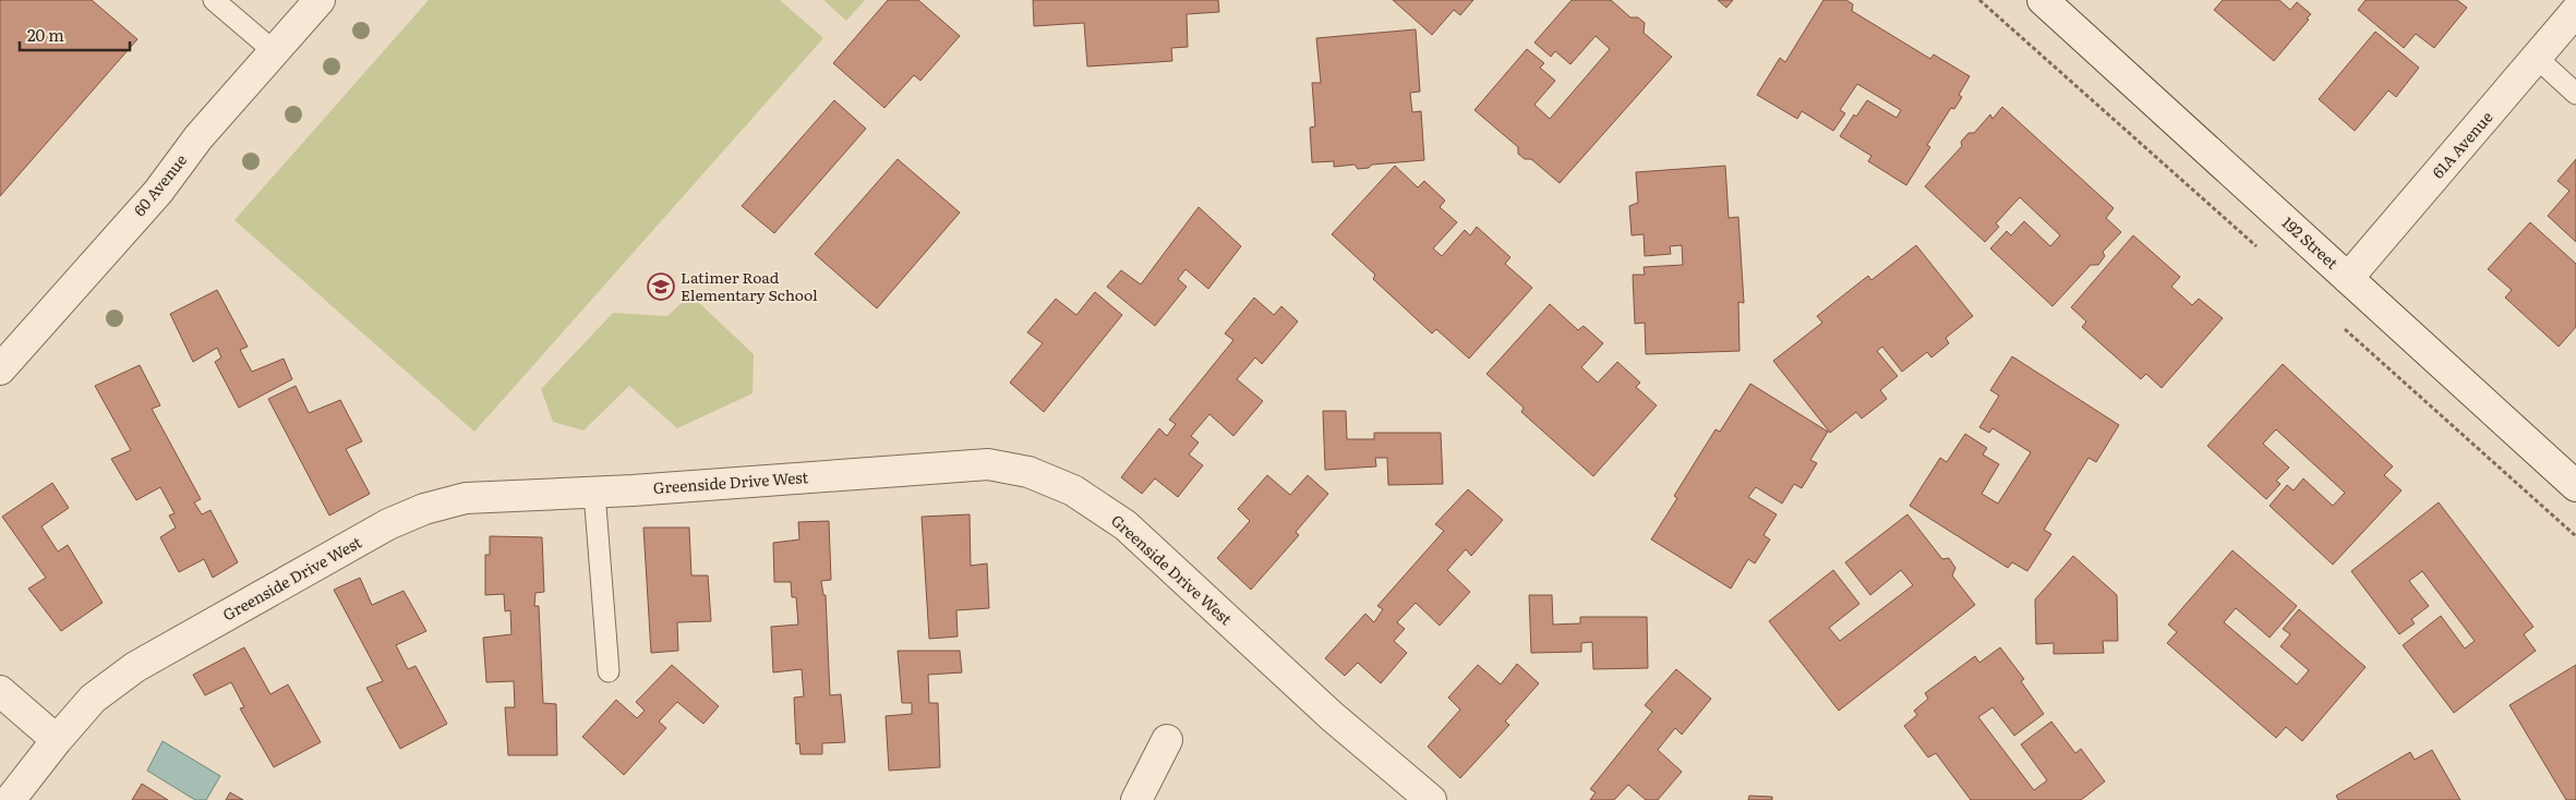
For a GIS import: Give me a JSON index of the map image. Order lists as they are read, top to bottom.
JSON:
{
  "streets": {
    "street": [
      "61A Avenue",
      "60 Avenue",
      "192 Street",
      "Greenside Drive West"
    ]
  },
  "crossings": [
    ["61A Avenue", "192 Street"]
  ],
  "places": {
    "school or university": ["Latimer Road Elementary School"]
  },
  "scale_bar": "20 m"
}
